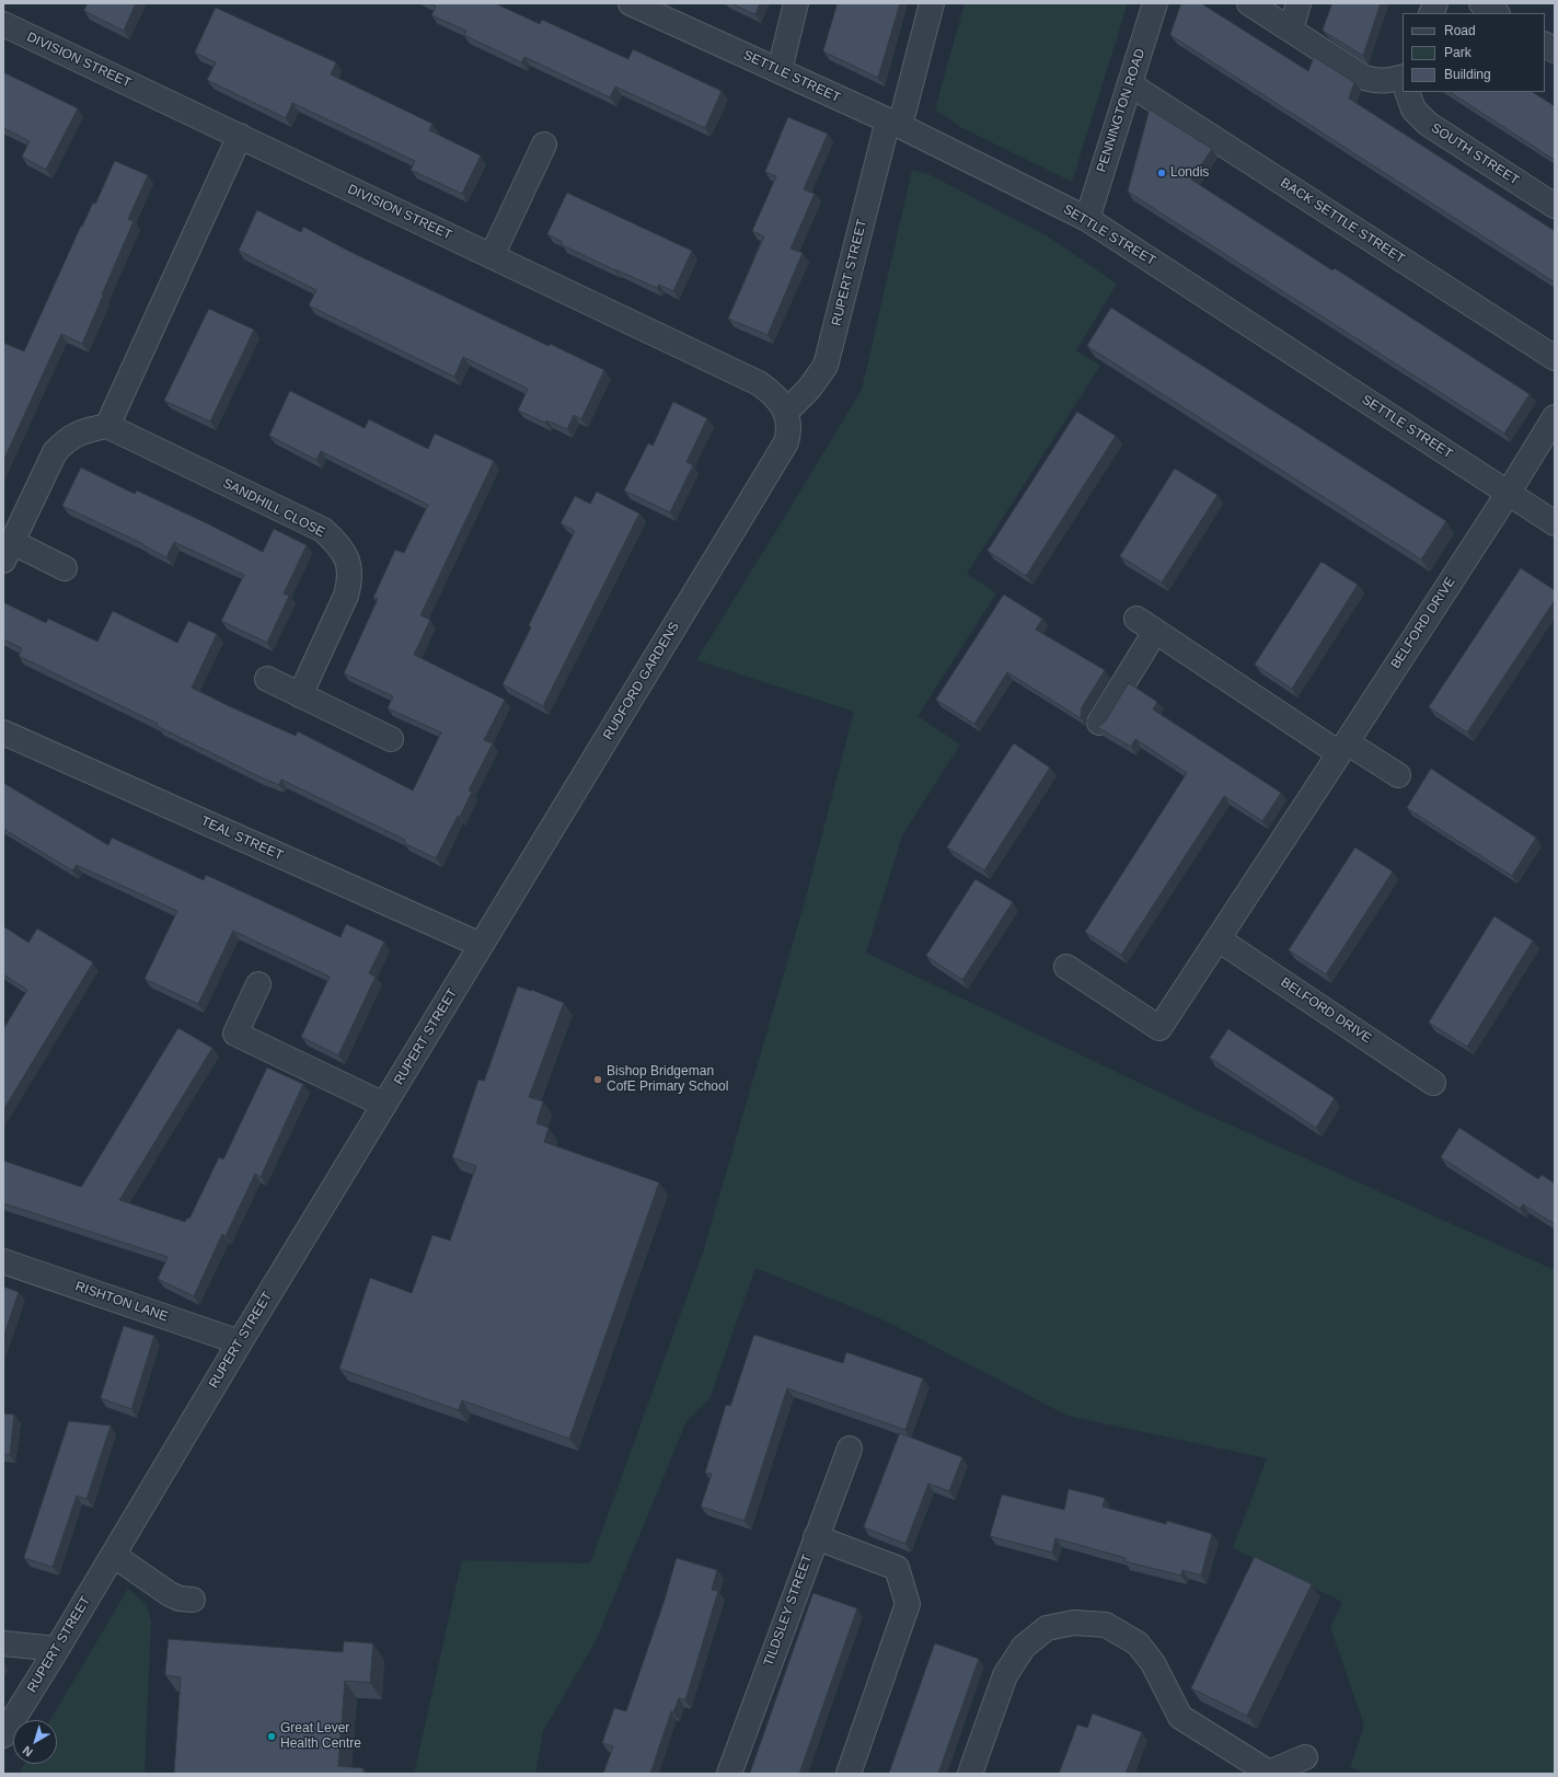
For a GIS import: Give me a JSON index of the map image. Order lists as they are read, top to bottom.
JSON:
{
  "streets": {
    "street": [
      "DIVISION STREET",
      "SETTLE STREET",
      "PENNINGTON ROAD",
      "SOUTH STREET",
      "BACK SETTLE STREET",
      "RUPERT STREET",
      "SANDHILL CLOSE",
      "BELFORD DRIVE",
      "RUDFORD GARDENS",
      "TEAL STREET",
      "RISHTON LANE",
      "TILDSLEY STREET"
    ]
  },
  "crossings": [
    ["DIVISION STREET", "RUPERT STREET"],
    ["DIVISION STREET", "RUDFORD GARDENS"],
    ["SETTLE STREET", "PENNINGTON ROAD"],
    ["SETTLE STREET", "RUPERT STREET"],
    ["SETTLE STREET", "BELFORD DRIVE"],
    ["PENNINGTON ROAD", "BACK SETTLE STREET"],
    ["RUPERT STREET", "RUDFORD GARDENS"],
    ["RUPERT STREET", "TEAL STREET"],
    ["RUPERT STREET", "RISHTON LANE"],
    ["RUDFORD GARDENS", "TEAL STREET"]
  ],
  "places": ["Londis", "Bishop Bridgeman CofE Primary School", "Great Lever Health Centre"],
  "legend": ["Road", "Park", "Building"],
  "north": "bottom left"
}
